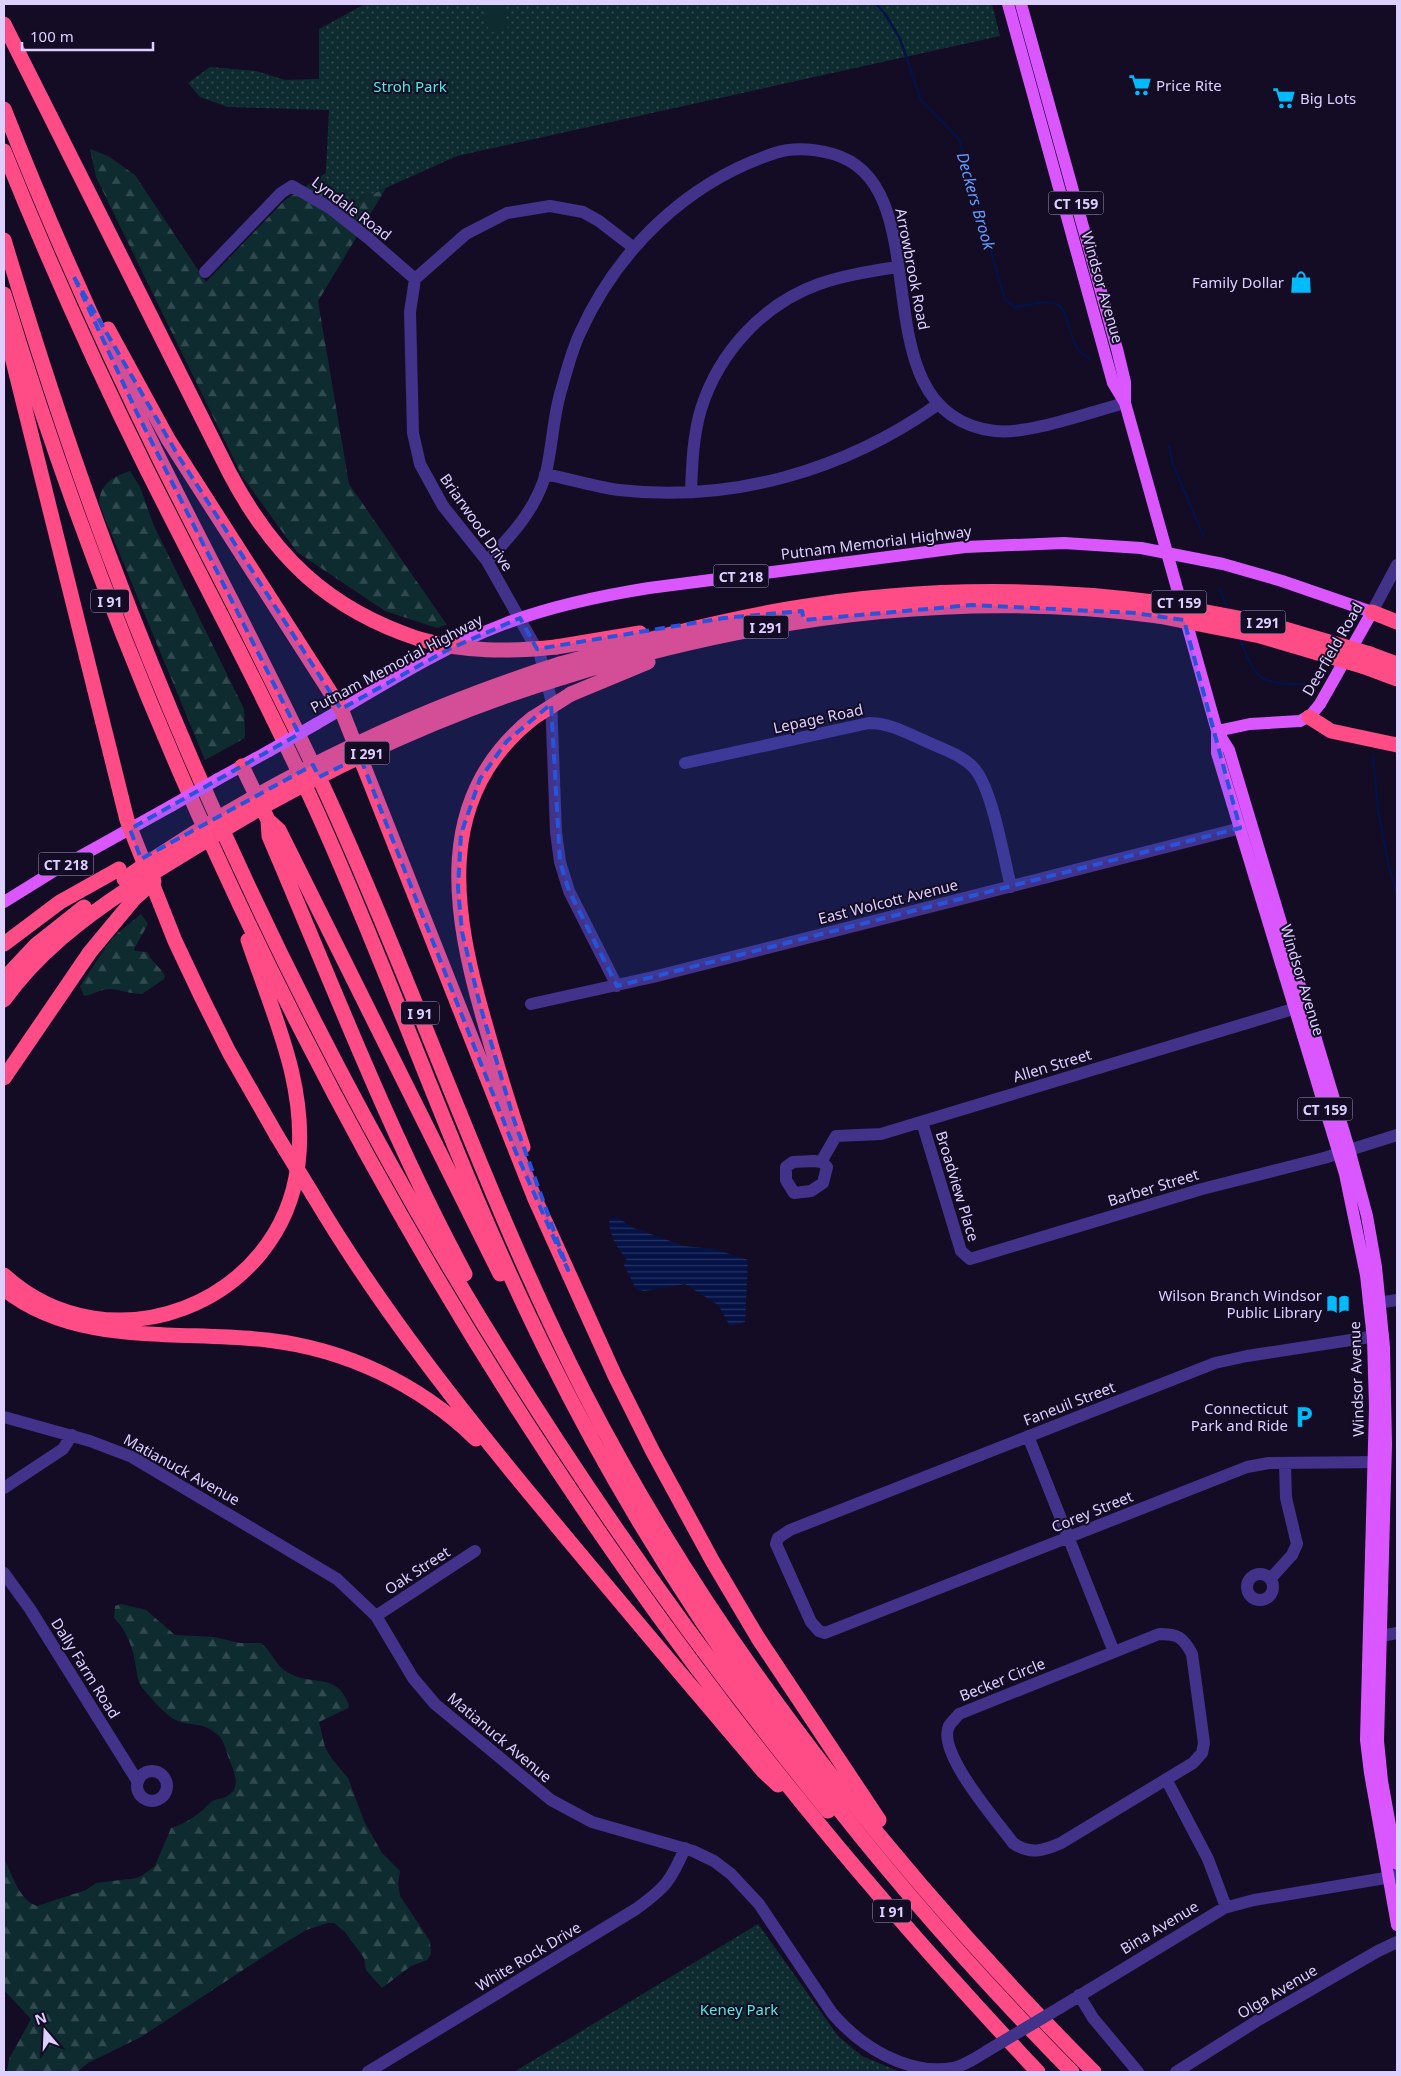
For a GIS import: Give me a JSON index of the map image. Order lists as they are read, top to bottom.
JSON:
{
  "streets": {
    "highway": ["I 91", "I 291"],
    "main road": [
      "CT 159",
      "Windsor Avenue",
      "Putnam Memorial Highway",
      "CT 218",
      "Deerfield Road"
    ],
    "street": [
      "Lyndale Road",
      "Arrowbrook Road",
      "Briarwood Drive",
      "Lepage Road",
      "East Wolcott Avenue",
      "Allen Street",
      "Broadview Place",
      "Barber Street",
      "Faneuil Street",
      "Matianuck Avenue",
      "Corey Street",
      "Oak Street",
      "Dally Farm Road",
      "Becker Circle",
      "Bina Avenue",
      "White Rock Drive",
      "Olga Avenue"
    ]
  },
  "crossings": [
    ["Lyndale Road", "Briarwood Drive"],
    ["Arrowbrook Road", "Windsor Avenue"],
    ["Arrowbrook Road", "Briarwood Drive"],
    ["Windsor Avenue", "Putnam Memorial Highway"],
    ["Windsor Avenue", "Deerfield Road"],
    ["Windsor Avenue", "East Wolcott Avenue"],
    ["Windsor Avenue", "Allen Street"],
    ["Windsor Avenue", "Barber Street"],
    ["Windsor Avenue", "Faneuil Street"],
    ["Windsor Avenue", "Corey Street"],
    ["Windsor Avenue", "Bina Avenue"],
    ["Briarwood Drive", "Putnam Memorial Highway"],
    ["Briarwood Drive", "East Wolcott Avenue"],
    ["Putnam Memorial Highway", "Deerfield Road"],
    ["Lepage Road", "East Wolcott Avenue"],
    ["Allen Street", "Broadview Place"],
    ["Broadview Place", "Barber Street"],
    ["Faneuil Street", "Corey Street"],
    ["Matianuck Avenue", "Oak Street"],
    ["Matianuck Avenue", "Bina Avenue"],
    ["Matianuck Avenue", "White Rock Drive"]
  ],
  "water": ["Deckers Brook"],
  "parks": ["Stroh Park", "Keney Park"],
  "places": {
    "supermarket": ["Price Rite", "Big Lots"],
    "shop": ["Family Dollar"],
    "library": ["Wilson Branch Windsor Public Library"],
    "parking": ["Connecticut Park and Ride"]
  },
  "scale_bar": "100 m",
  "north": "top"
}
